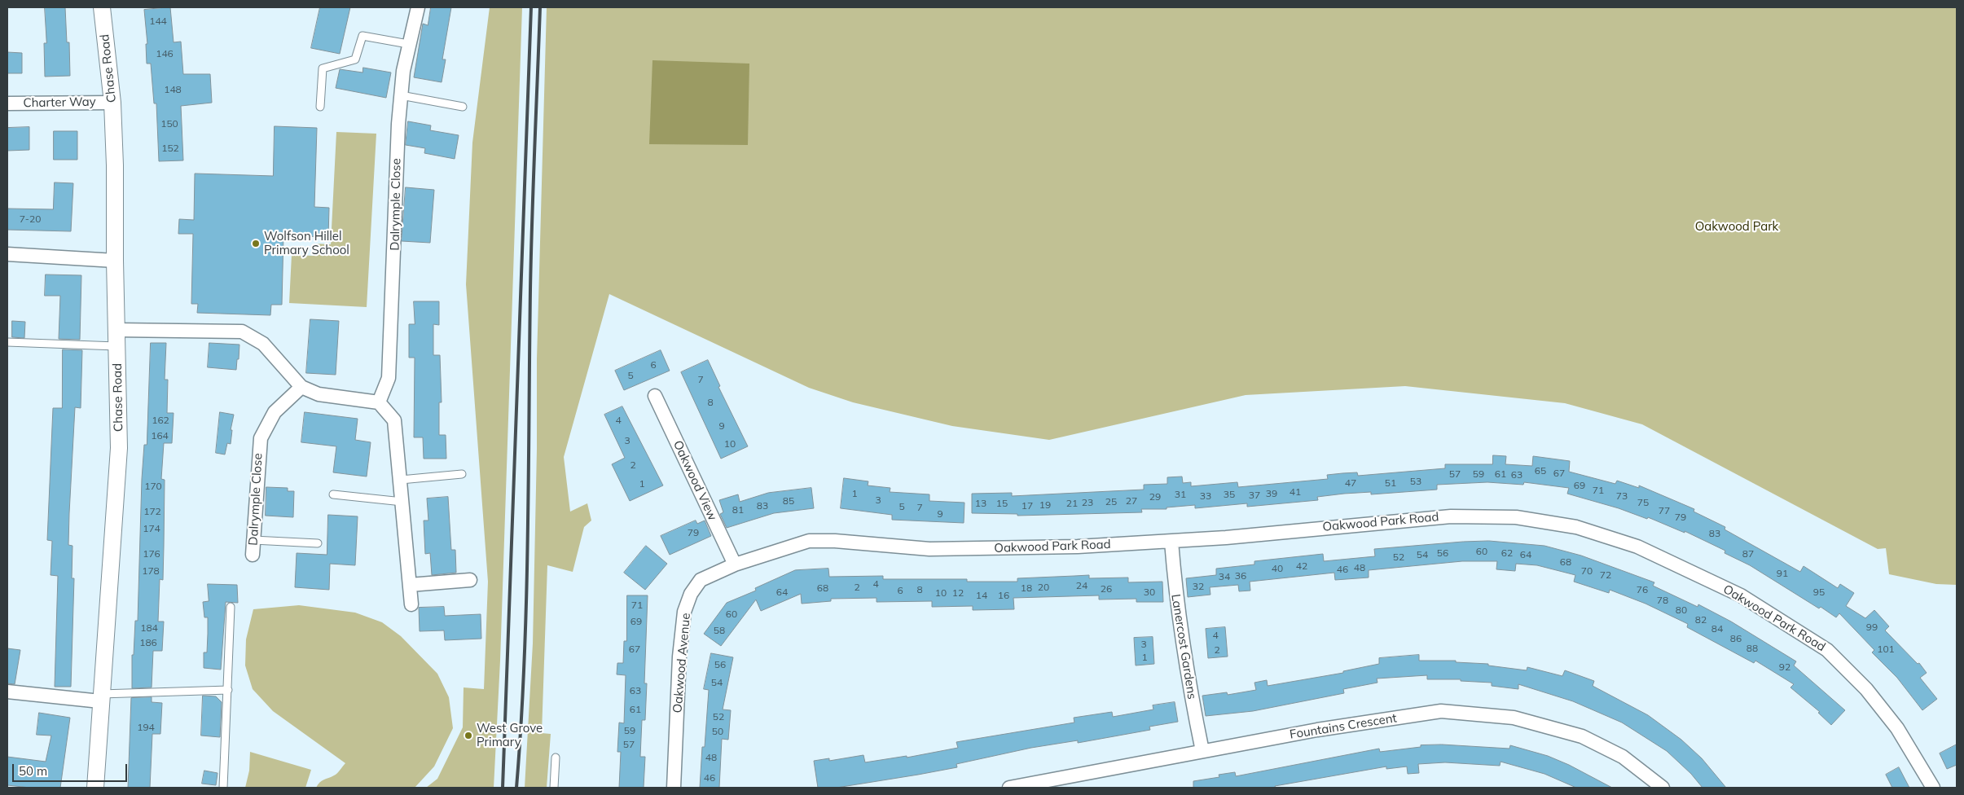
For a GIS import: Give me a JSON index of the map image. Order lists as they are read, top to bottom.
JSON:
{
  "streets": {
    "street": [
      "Chase Road",
      "Charter Way",
      "Dalrymple Close",
      "Oakwood View",
      "Oakwood Park Road",
      "Lanercost Gardens",
      "Oakwood Avenue",
      "Fountains Crescent"
    ]
  },
  "crossings": [
    ["Chase Road", "Charter Way"],
    ["Oakwood View", "Oakwood Park Road"],
    ["Oakwood View", "Oakwood Avenue"],
    ["Oakwood Park Road", "Lanercost Gardens"],
    ["Oakwood Park Road", "Oakwood Avenue"],
    ["Lanercost Gardens", "Fountains Crescent"]
  ],
  "parks": ["Oakwood Park"],
  "places": ["Wolfson Hillel Primary School", "West Grove Primary"],
  "house_numbers": [
    "144",
    "146",
    "148",
    "150",
    "152",
    "7-20",
    "6",
    "5",
    "7",
    "8",
    "162",
    "4",
    "9",
    "164",
    "3",
    "10",
    "2",
    "65",
    "67",
    "57",
    "59",
    "61",
    "63",
    "53",
    "47",
    "51",
    "1",
    "69",
    "170",
    "71",
    "41",
    "1",
    "39",
    "31",
    "35",
    "37",
    "33",
    "73",
    "29",
    "3",
    "85",
    "27",
    "25",
    "23",
    "75",
    "13",
    "15",
    "21",
    "19",
    "83",
    "17",
    "5",
    "7",
    "81",
    "77",
    "172",
    "9",
    "79",
    "174",
    "79",
    "83",
    "60",
    "56",
    "62",
    "176",
    "87",
    "54",
    "64",
    "52",
    "68",
    "42",
    "48",
    "40",
    "46",
    "178",
    "70",
    "91",
    "72",
    "36",
    "34",
    "4",
    "24",
    "32",
    "2",
    "20",
    "68",
    "18",
    "26",
    "8",
    "76",
    "6",
    "64",
    "30",
    "95",
    "10",
    "12",
    "14",
    "16",
    "78",
    "71",
    "80",
    "60",
    "82",
    "69",
    "99",
    "184",
    "84",
    "58",
    "4",
    "86",
    "186",
    "3",
    "88",
    "67",
    "101",
    "2",
    "1",
    "56",
    "92",
    "54",
    "63",
    "61",
    "52",
    "194",
    "59",
    "50",
    "57",
    "48",
    "46"
  ],
  "scale_bar": "50 m"
}
